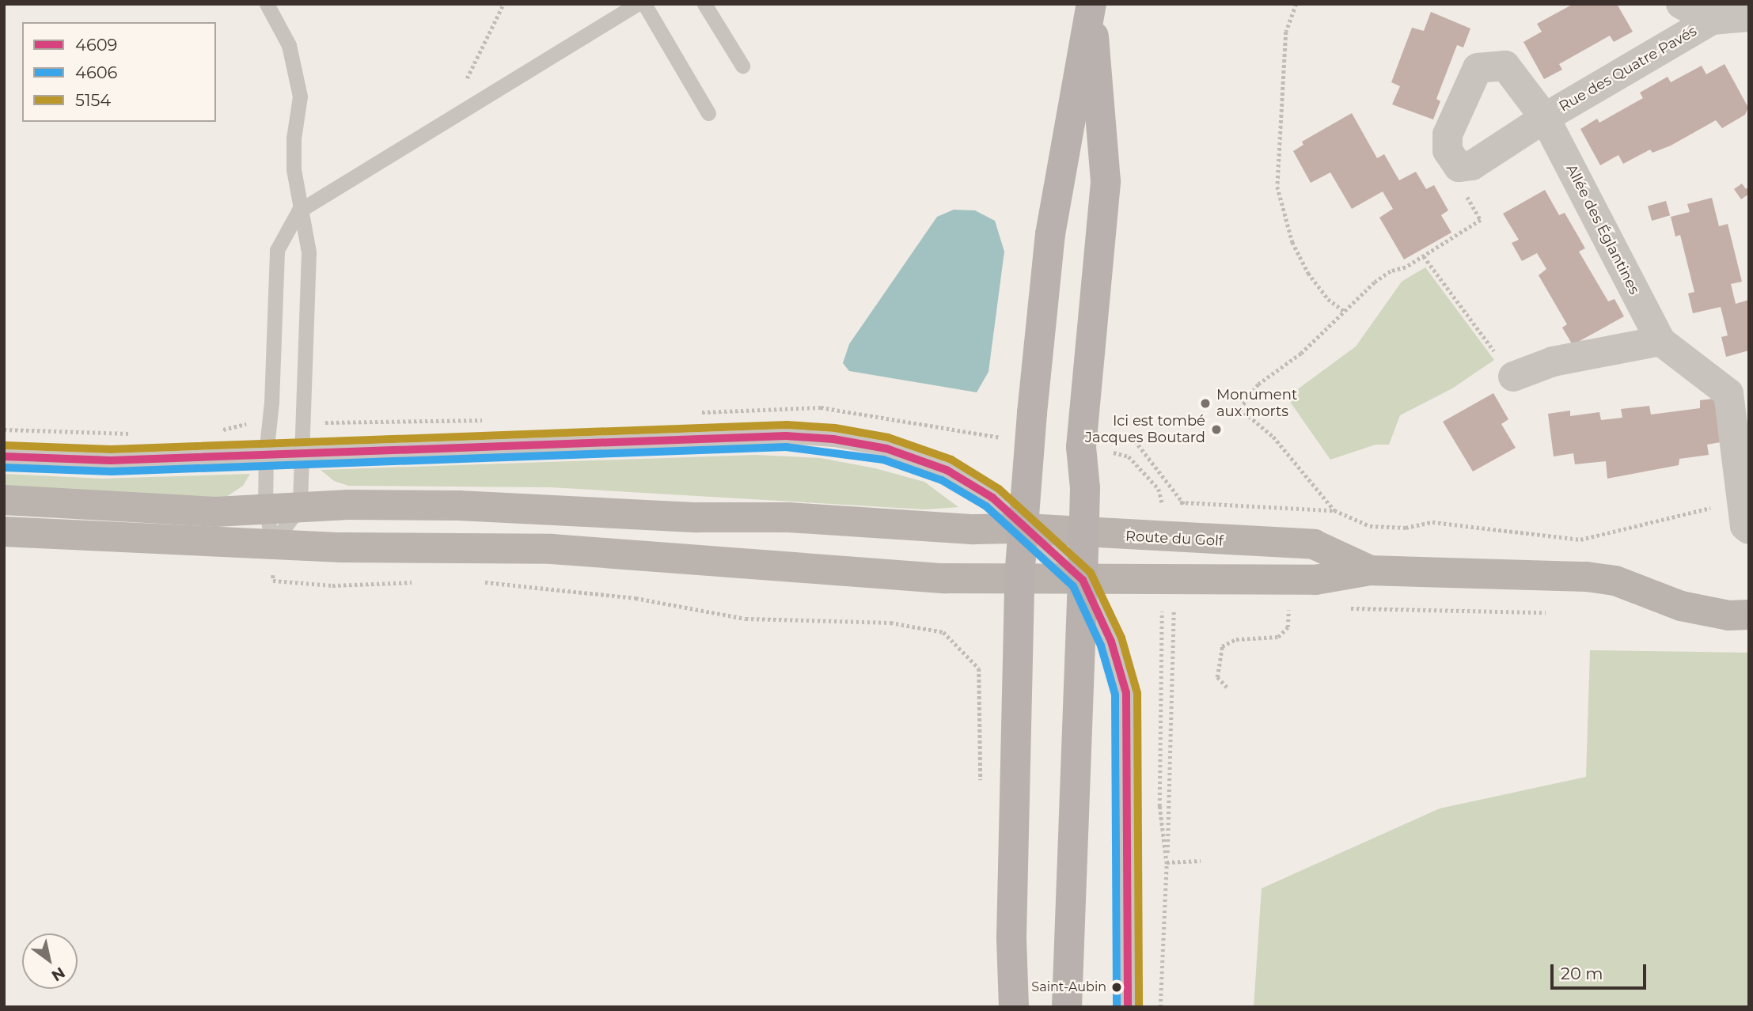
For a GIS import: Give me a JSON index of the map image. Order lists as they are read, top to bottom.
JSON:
{
  "streets": {
    "main road": ["Route du Golf"],
    "street": ["Rue des Quatre Pavés", "Allée des Églantines"]
  },
  "crossings": [
    ["Rue des Quatre Pavés", "Allée des Églantines"]
  ],
  "places": ["Monument aux morts", "Ici est tombé Jacques Boutard", "Saint-Aubin"],
  "lines": ["transit line 5154", "transit line 4609", "transit line 4606"],
  "legend": ["4609", "4606", "5154"],
  "scale_bar": "20 m",
  "north": "bottom right"
}
